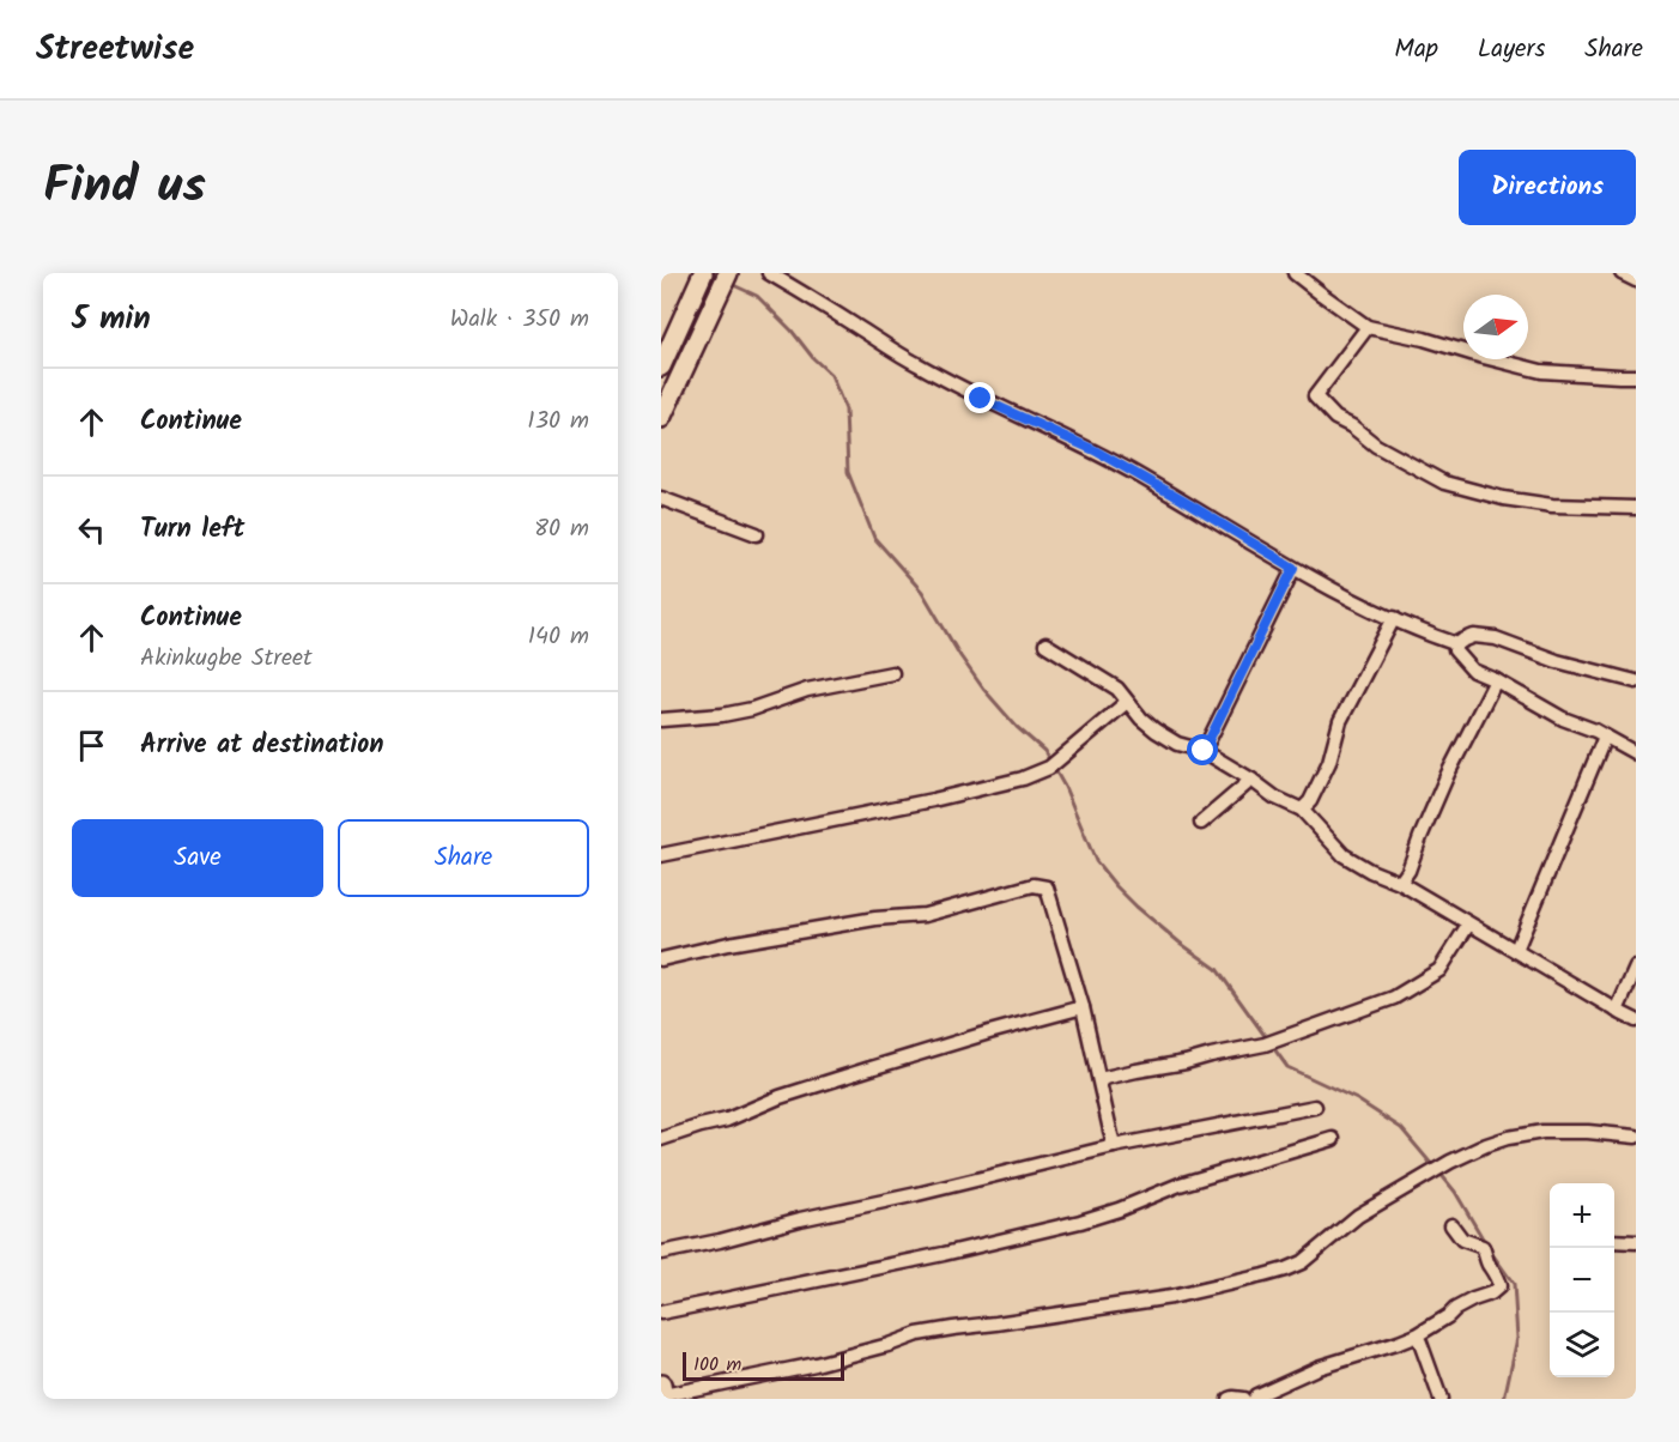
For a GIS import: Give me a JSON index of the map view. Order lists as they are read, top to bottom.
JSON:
{
  "scale_bar": "100 m",
  "north": "right",
  "page": {
    "header": "Streetwise",
    "nav": ["Map", "Layers", "Share"],
    "title": "Find us",
    "buttons": [
      "Directions",
      ["Save", "Share"]
    ],
    "heading": ["5 min", "Walk · 350 m"],
    "list": [
      ["Continue", "130 m"],
      ["Turn left", "80 m"],
      ["Continue", "Akinkugbe Street", "140 m"],
      "Arrive at destination"
    ],
    "map_buttons": ["+", "−"],
    "scale": "100 m"
  }
}
